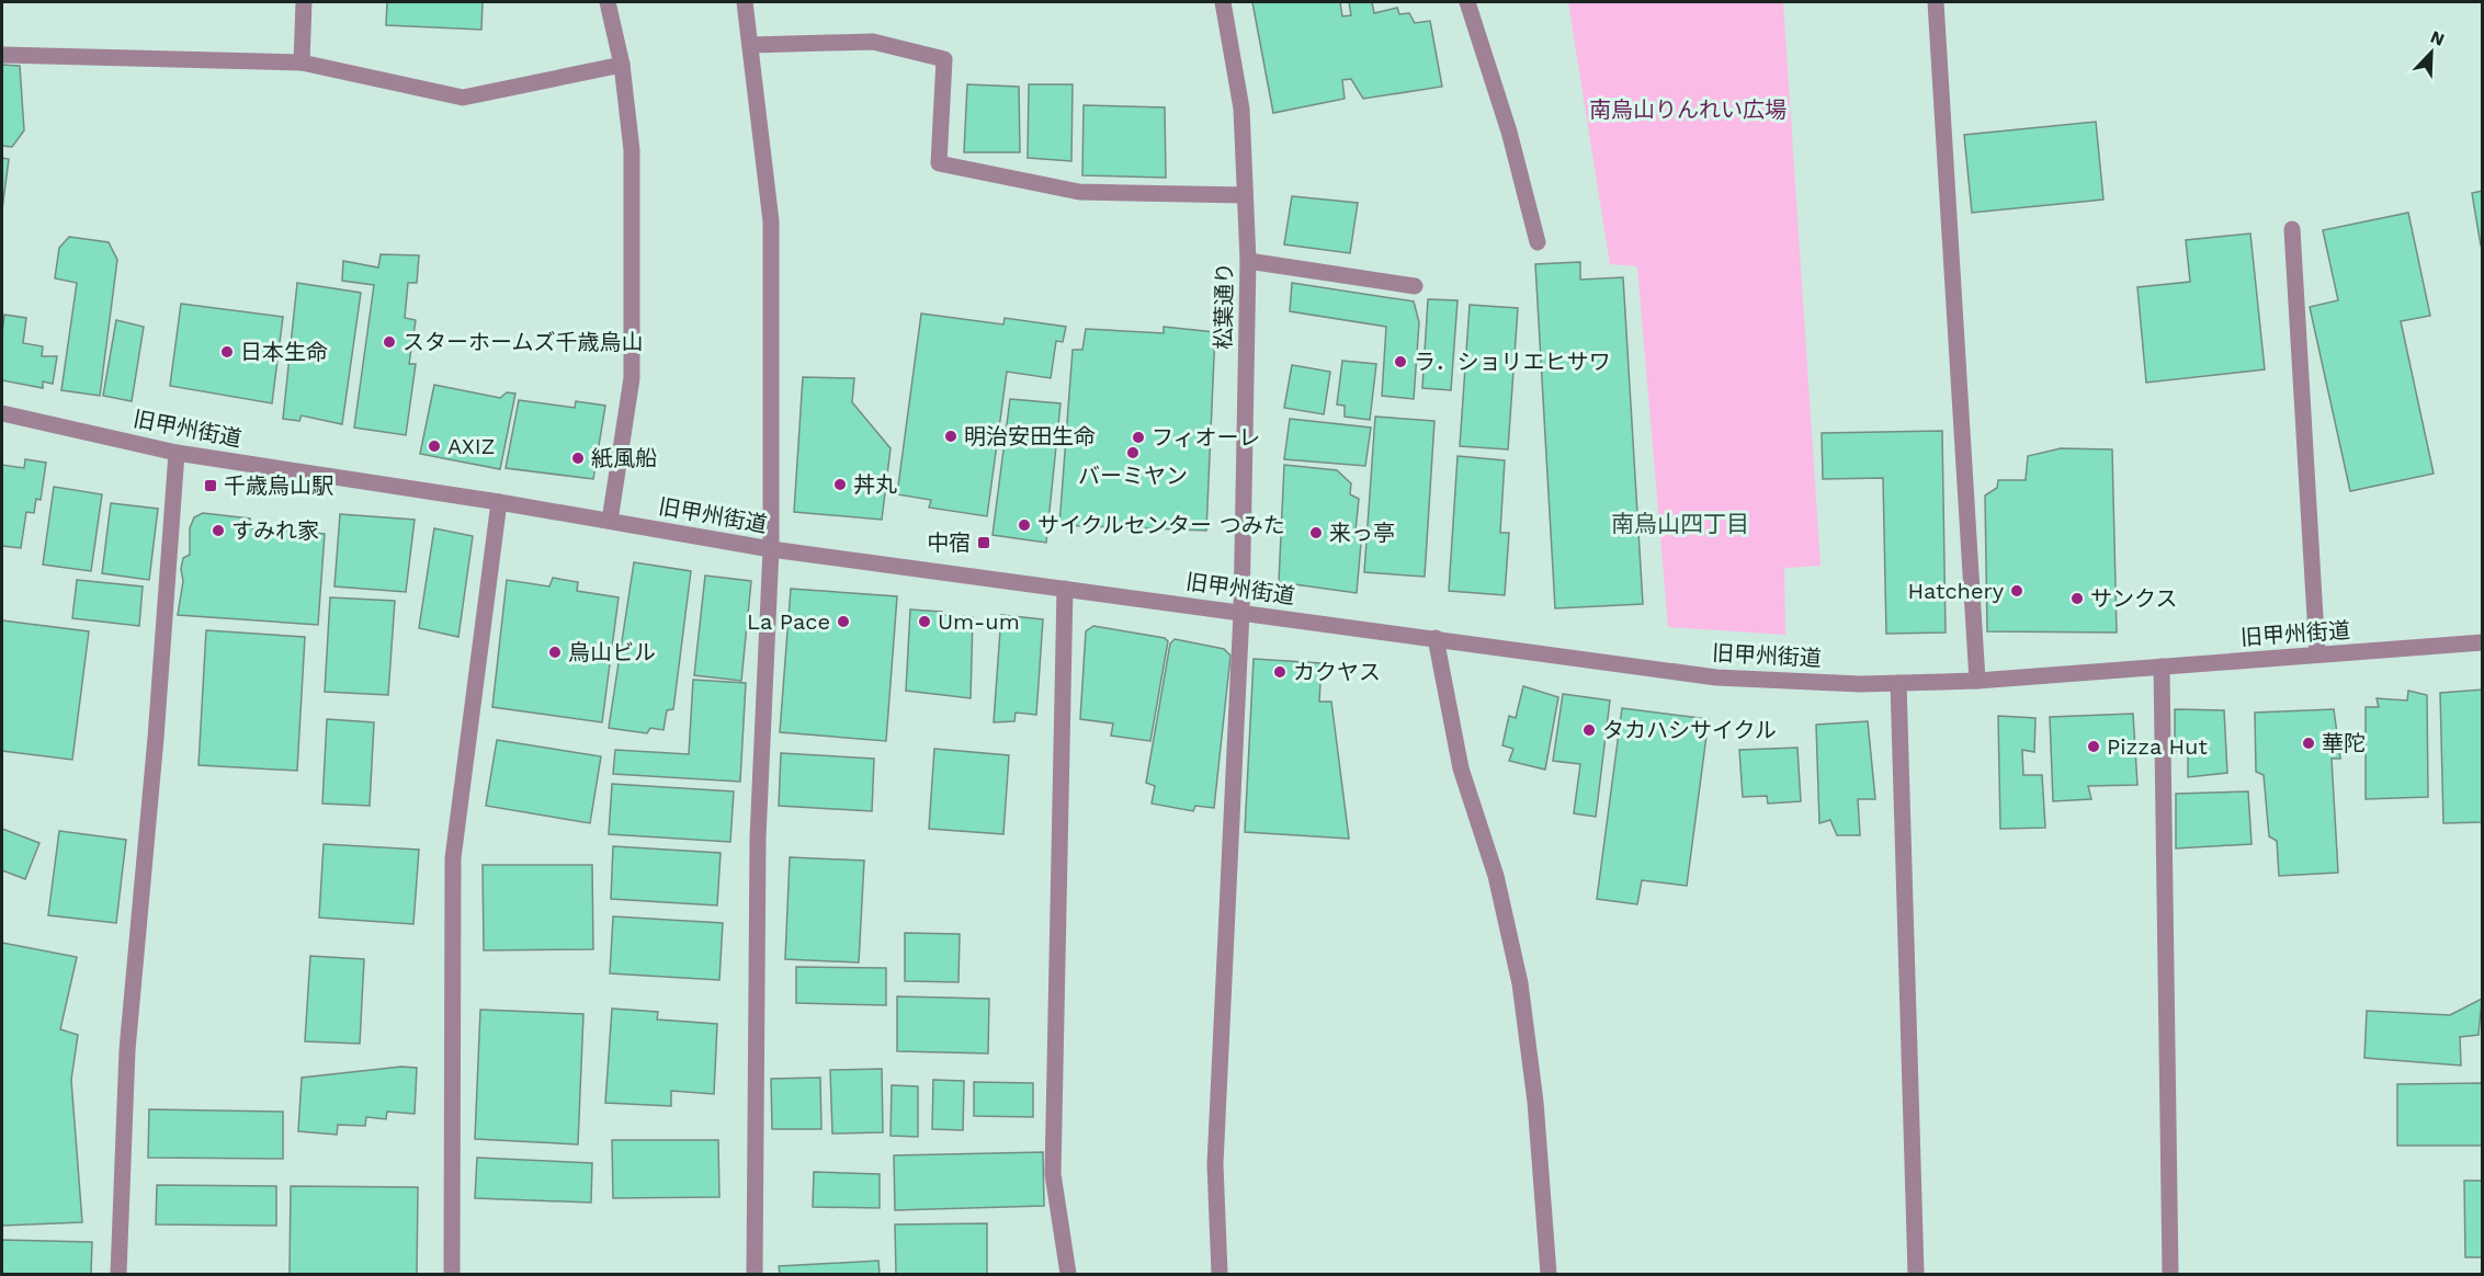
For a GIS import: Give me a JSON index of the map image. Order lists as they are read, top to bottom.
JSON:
{
  "streets": {
    "street": ["松葉通り", "旧甲州街道"]
  },
  "crossings": [
    ["松葉通り", "旧甲州街道"]
  ],
  "districts": ["南烏山四丁目"],
  "parks": ["南烏山りんれい広場"],
  "places": {
    "other": [
      "スターホームズ千歳烏山",
      "日本生命",
      "ラ．ショリエヒサワ",
      "明治安田生命",
      "フィオーレ",
      "AXIZ",
      "バーミヤン",
      "紙風船",
      "丼丸",
      "サイクルセンター つみた",
      "すみれ家",
      "来っ亭",
      "Hatchery",
      "サンクス",
      "La Pace",
      "Um-um",
      "烏山ビル",
      "カクヤス",
      "タカハシサイクル",
      "華陀",
      "Pizza Hut"
    ],
    "transit": ["千歳烏山駅", "中宿"]
  },
  "north": "top right"
}
